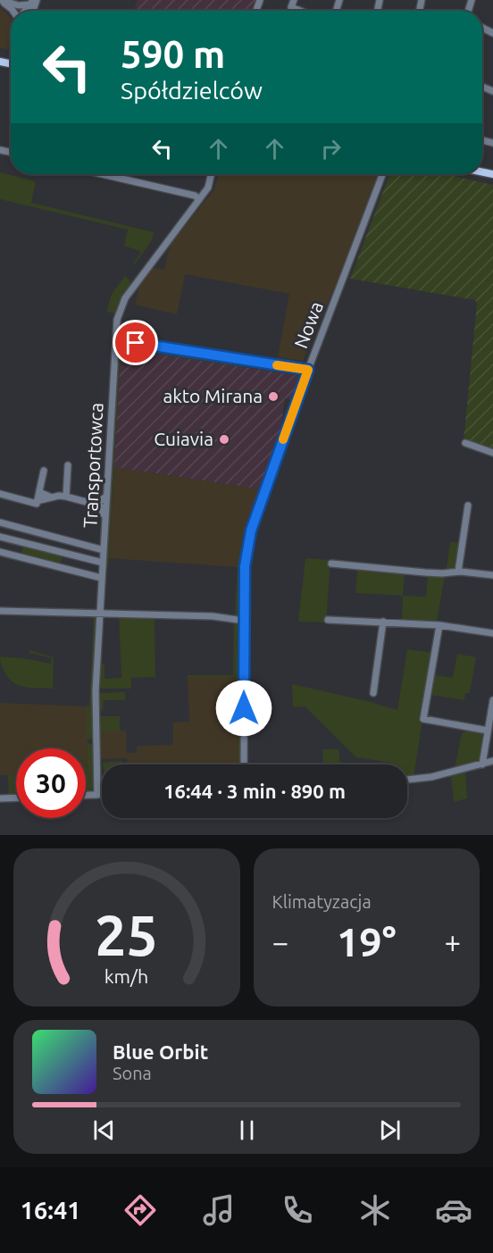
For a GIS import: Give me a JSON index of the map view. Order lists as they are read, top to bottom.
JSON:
{
  "streets": {
    "street": ["Nowa", "Transportowca"]
  },
  "places": ["akto Mirana", "Cuiavia"],
  "page": {
    "turn": ["590 m", "Spółdzielców"],
    "limit": "30",
    "trip": "16:44 · 3 min · 890 m",
    "tile": "Klimatyzacja",
    "heat": ["−", "19°", "+"],
    "song": ["Blue Orbit", "Sona"],
    "tabs": "16:41",
    "gauge": ["25", "km/h"]
  }
}
